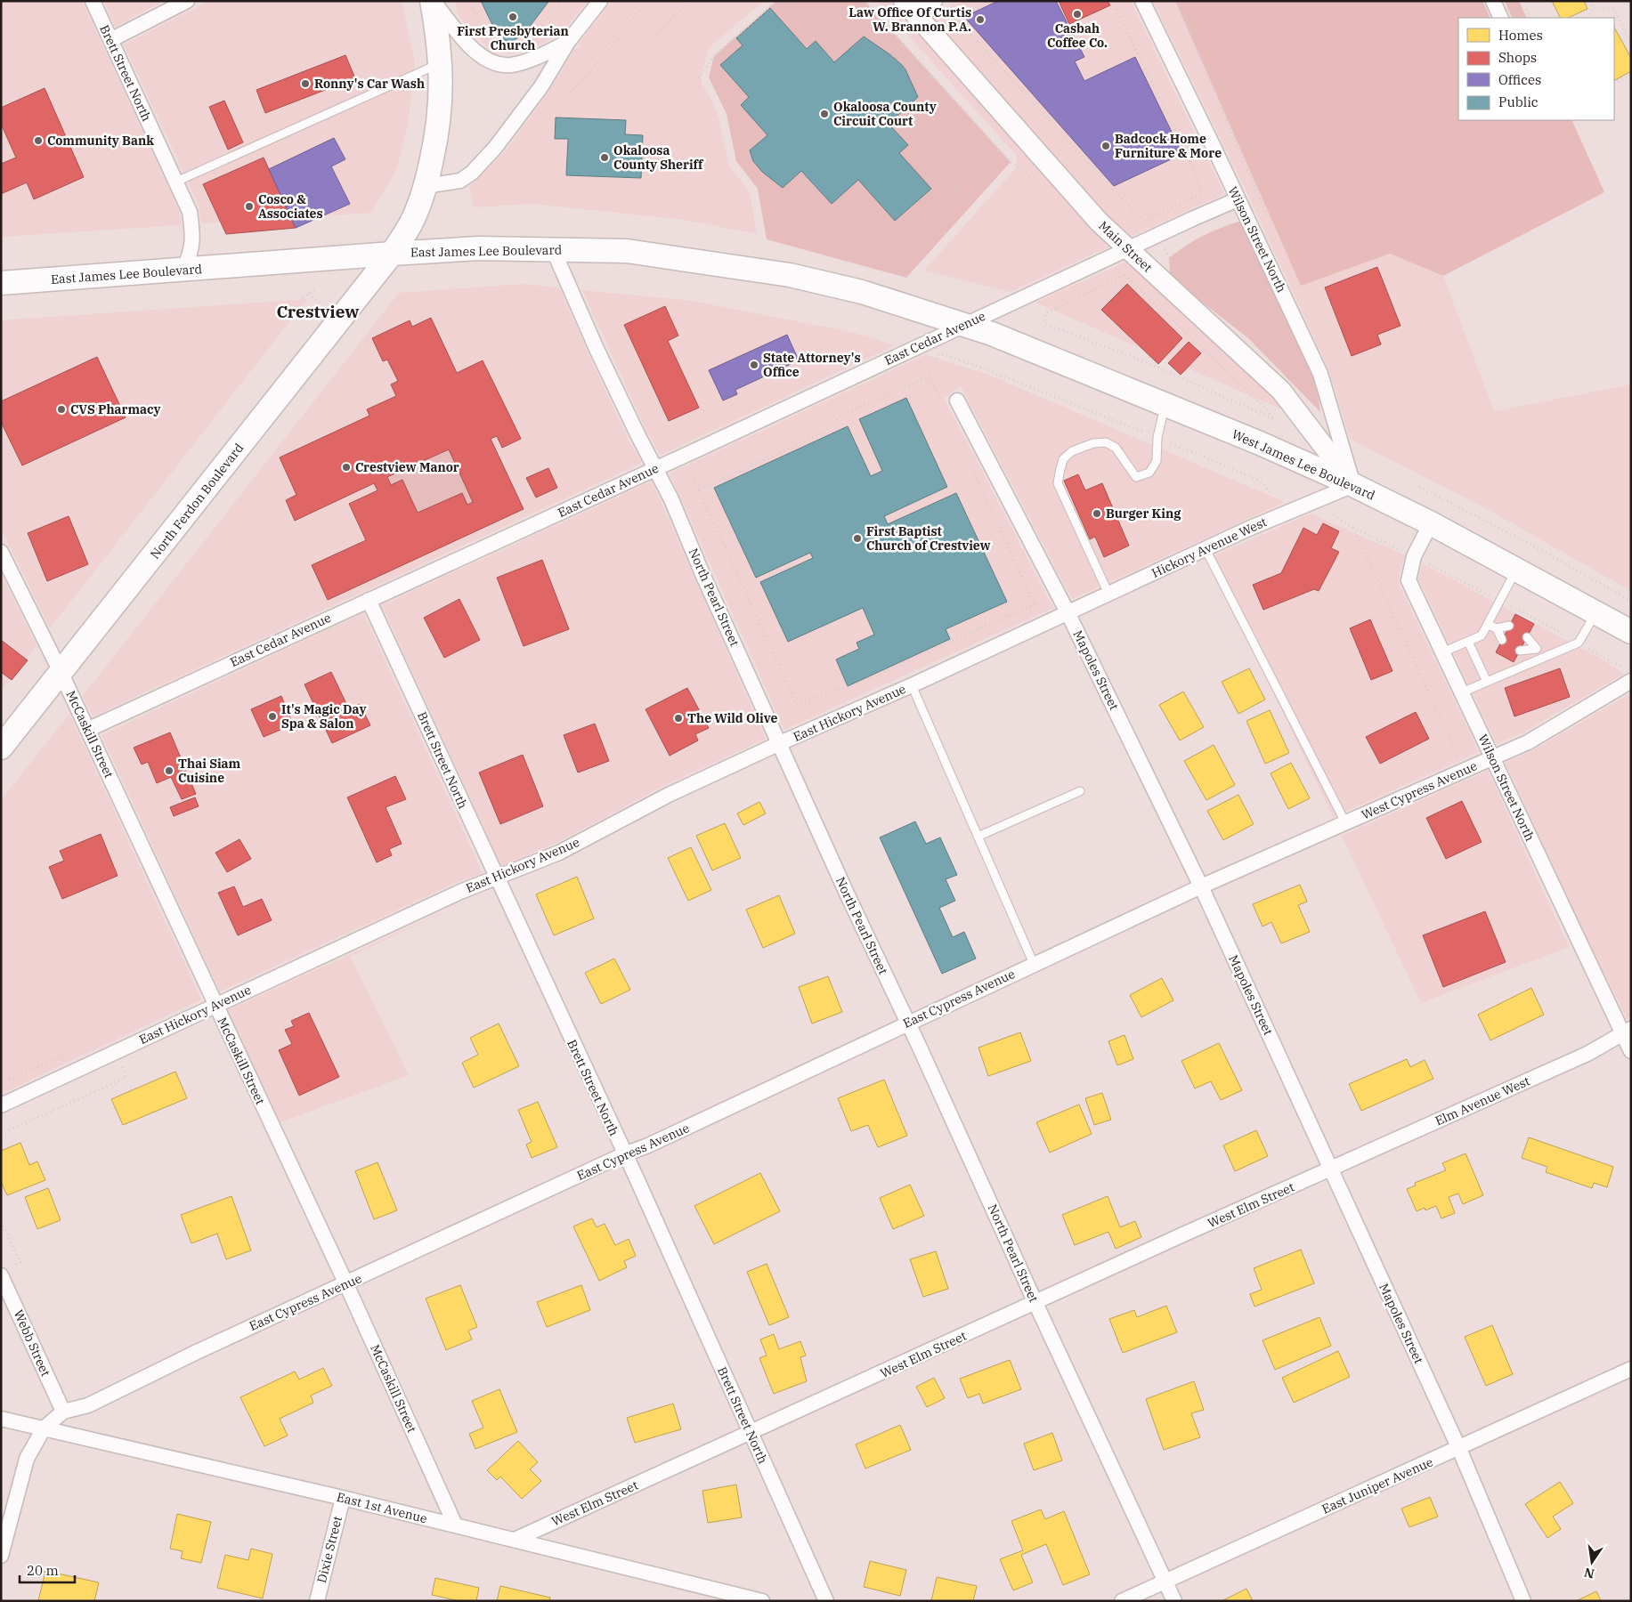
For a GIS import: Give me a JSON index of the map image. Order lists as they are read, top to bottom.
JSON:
{
  "streets": {
    "main road": ["East James Lee Boulevard", "West James Lee Boulevard", "North Ferdon Boulevard"],
    "street": [
      "Brett Street North",
      "Wilson Street North",
      "Main Street",
      "East Cedar Avenue",
      "Hickory Avenue West",
      "North Pearl Street",
      "Mapoles Street",
      "East Hickory Avenue",
      "McCaskill Street",
      "West Cypress Avenue",
      "East Cypress Avenue",
      "Elm Avenue West",
      "West Elm Street",
      "Webb Street",
      "East Juniper Avenue",
      "East 1st Avenue",
      "Dixie Street"
    ]
  },
  "crossings": [
    ["Brett Street North", "East James Lee Boulevard"],
    ["Brett Street North", "East Cedar Avenue"],
    ["Brett Street North", "East Hickory Avenue"],
    ["Brett Street North", "East Cypress Avenue"],
    ["Brett Street North", "West Elm Street"],
    ["Wilson Street North", "Main Street"],
    ["Wilson Street North", "East Cedar Avenue"],
    ["Wilson Street North", "West James Lee Boulevard"],
    ["Wilson Street North", "Hickory Avenue West"],
    ["Wilson Street North", "West Cypress Avenue"],
    ["Wilson Street North", "Elm Avenue West"],
    ["Main Street", "East Cedar Avenue"],
    ["Main Street", "West James Lee Boulevard"],
    ["Main Street", "Hickory Avenue West"],
    ["East James Lee Boulevard", "East Cedar Avenue"],
    ["East James Lee Boulevard", "West James Lee Boulevard"],
    ["East James Lee Boulevard", "North Ferdon Boulevard"],
    ["East James Lee Boulevard", "North Pearl Street"],
    ["East Cedar Avenue", "West James Lee Boulevard"],
    ["East Cedar Avenue", "North Pearl Street"],
    ["East Cedar Avenue", "McCaskill Street"],
    ["West James Lee Boulevard", "Hickory Avenue West"],
    ["North Ferdon Boulevard", "McCaskill Street"],
    ["Hickory Avenue West", "Mapoles Street"],
    ["Hickory Avenue West", "East Hickory Avenue"],
    ["North Pearl Street", "East Hickory Avenue"],
    ["North Pearl Street", "East Cypress Avenue"],
    ["North Pearl Street", "West Elm Street"],
    ["North Pearl Street", "East Juniper Avenue"],
    ["Mapoles Street", "East Hickory Avenue"],
    ["Mapoles Street", "West Cypress Avenue"],
    ["Mapoles Street", "East Cypress Avenue"],
    ["Mapoles Street", "Elm Avenue West"],
    ["Mapoles Street", "West Elm Street"],
    ["Mapoles Street", "East Juniper Avenue"],
    ["East Hickory Avenue", "McCaskill Street"],
    ["McCaskill Street", "East Cypress Avenue"],
    ["McCaskill Street", "East 1st Avenue"],
    ["West Cypress Avenue", "East Cypress Avenue"],
    ["East Cypress Avenue", "Webb Street"],
    ["Elm Avenue West", "West Elm Street"],
    ["West Elm Street", "East 1st Avenue"],
    ["East 1st Avenue", "Dixie Street"]
  ],
  "districts": ["Crestview"],
  "places": [
    "Casbah Coffee Co.",
    "First Presbyterian Church",
    "Law Office Of Curtis W. Brannon P.A.",
    "Ronny's Car Wash",
    "Okaloosa County Circuit Court",
    "Community Bank",
    "Badcock Home Furniture & More",
    "Okaloosa County Sheriff",
    "Cosco & Associates",
    "State Attorney's Office",
    "CVS Pharmacy",
    "Crestview Manor",
    "Burger King",
    "First Baptist Church of Crestview",
    "It's Magic Day Spa & Salon",
    "The Wild Olive",
    "Thai Siam Cuisine"
  ],
  "legend": [
    "Homes",
    "Shops",
    "Offices",
    "Public"
  ],
  "scale_bar": "20 m",
  "north": "bottom"
}
